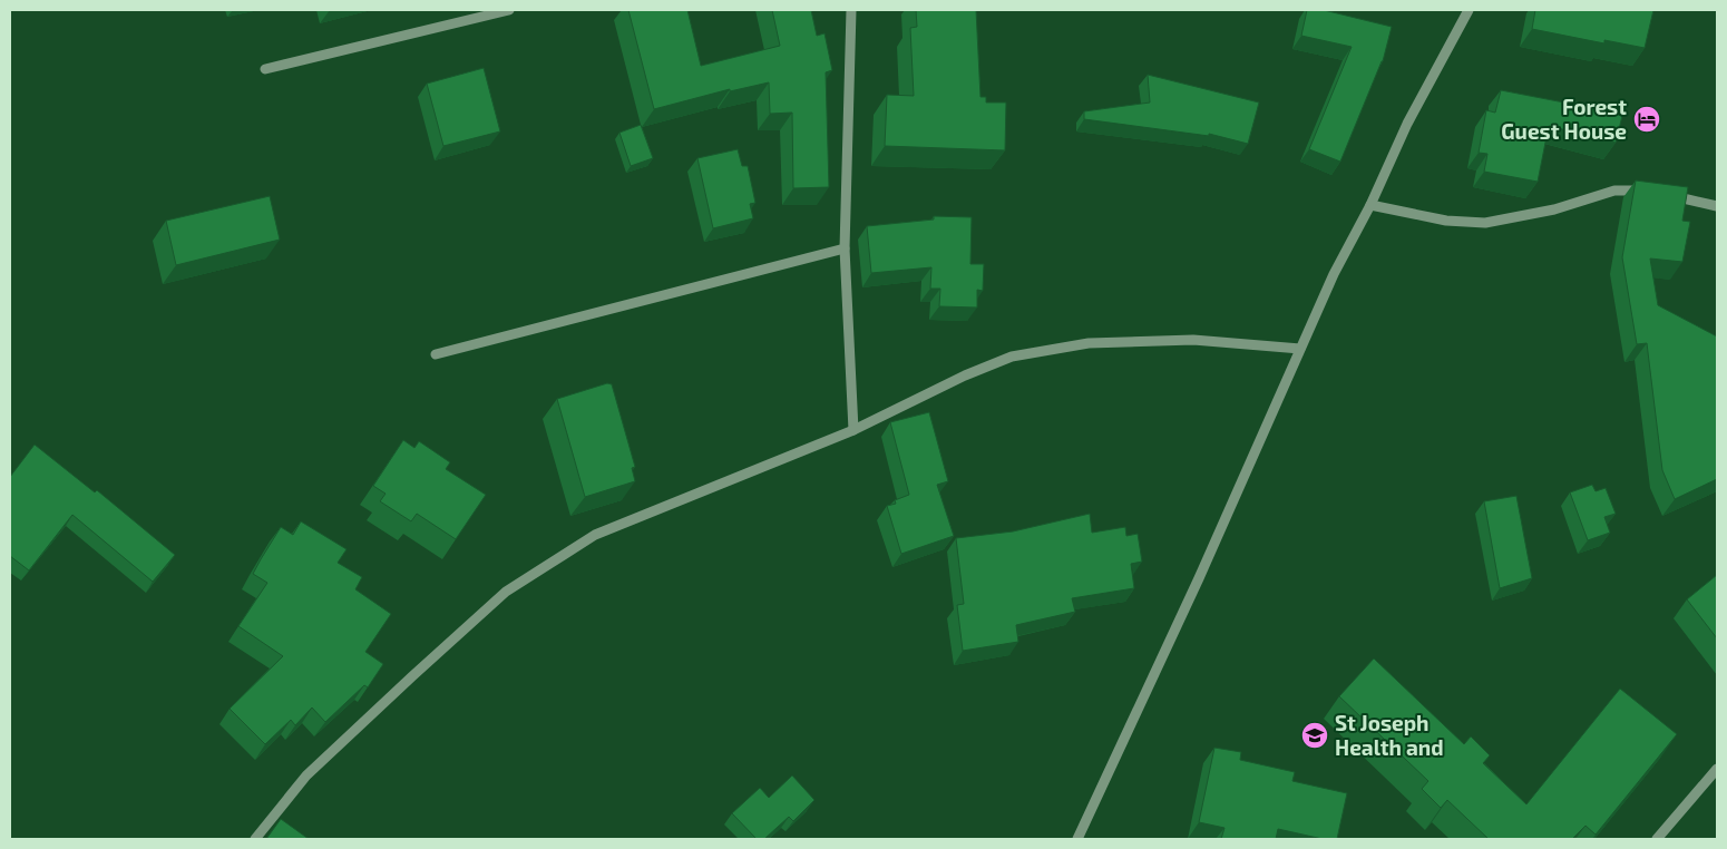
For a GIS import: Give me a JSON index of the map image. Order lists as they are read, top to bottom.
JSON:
{
  "places": {
    "hotel": ["Forest Guest House"],
    "school or university": ["St Joseph Health and"]
  }
}
